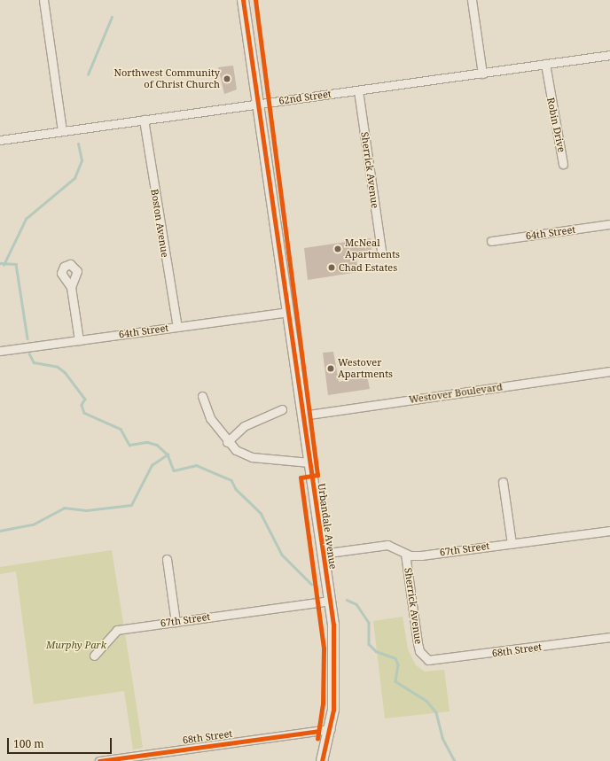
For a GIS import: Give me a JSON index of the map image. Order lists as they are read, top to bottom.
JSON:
{
  "streets": {
    "street": [
      "62nd Street",
      "Robin Drive",
      "Sherrick Avenue",
      "Boston Avenue",
      "64th Street",
      "Westover Boulevard",
      "Urbandale Avenue",
      "67th Street",
      "68th Street"
    ]
  },
  "crossings": [
    ["62nd Street", "Robin Drive"],
    ["62nd Street", "Sherrick Avenue"],
    ["62nd Street", "Boston Avenue"],
    ["62nd Street", "Urbandale Avenue"],
    ["Sherrick Avenue", "67th Street"],
    ["Sherrick Avenue", "68th Street"],
    ["Boston Avenue", "64th Street"],
    ["64th Street", "Urbandale Avenue"],
    ["Westover Boulevard", "Urbandale Avenue"],
    ["Urbandale Avenue", "67th Street"],
    ["Urbandale Avenue", "68th Street"]
  ],
  "parks": ["Murphy Park"],
  "places": [
    "Northwest Community of Christ Church",
    "McNeal Apartments",
    "Chad Estates",
    "Westover Apartments"
  ],
  "scale_bar": "100 m"
}
